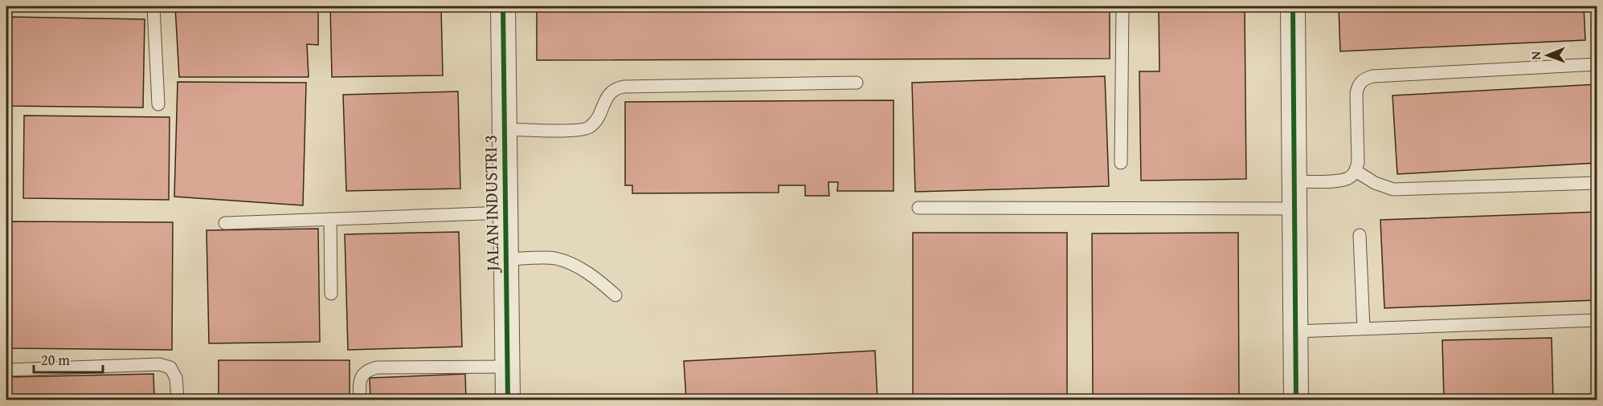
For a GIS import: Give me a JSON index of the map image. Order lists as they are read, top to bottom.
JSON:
{
  "streets": {
    "street": ["JALAN INDUSTRI 3"]
  },
  "scale_bar": "20 m",
  "north": "left"
}
